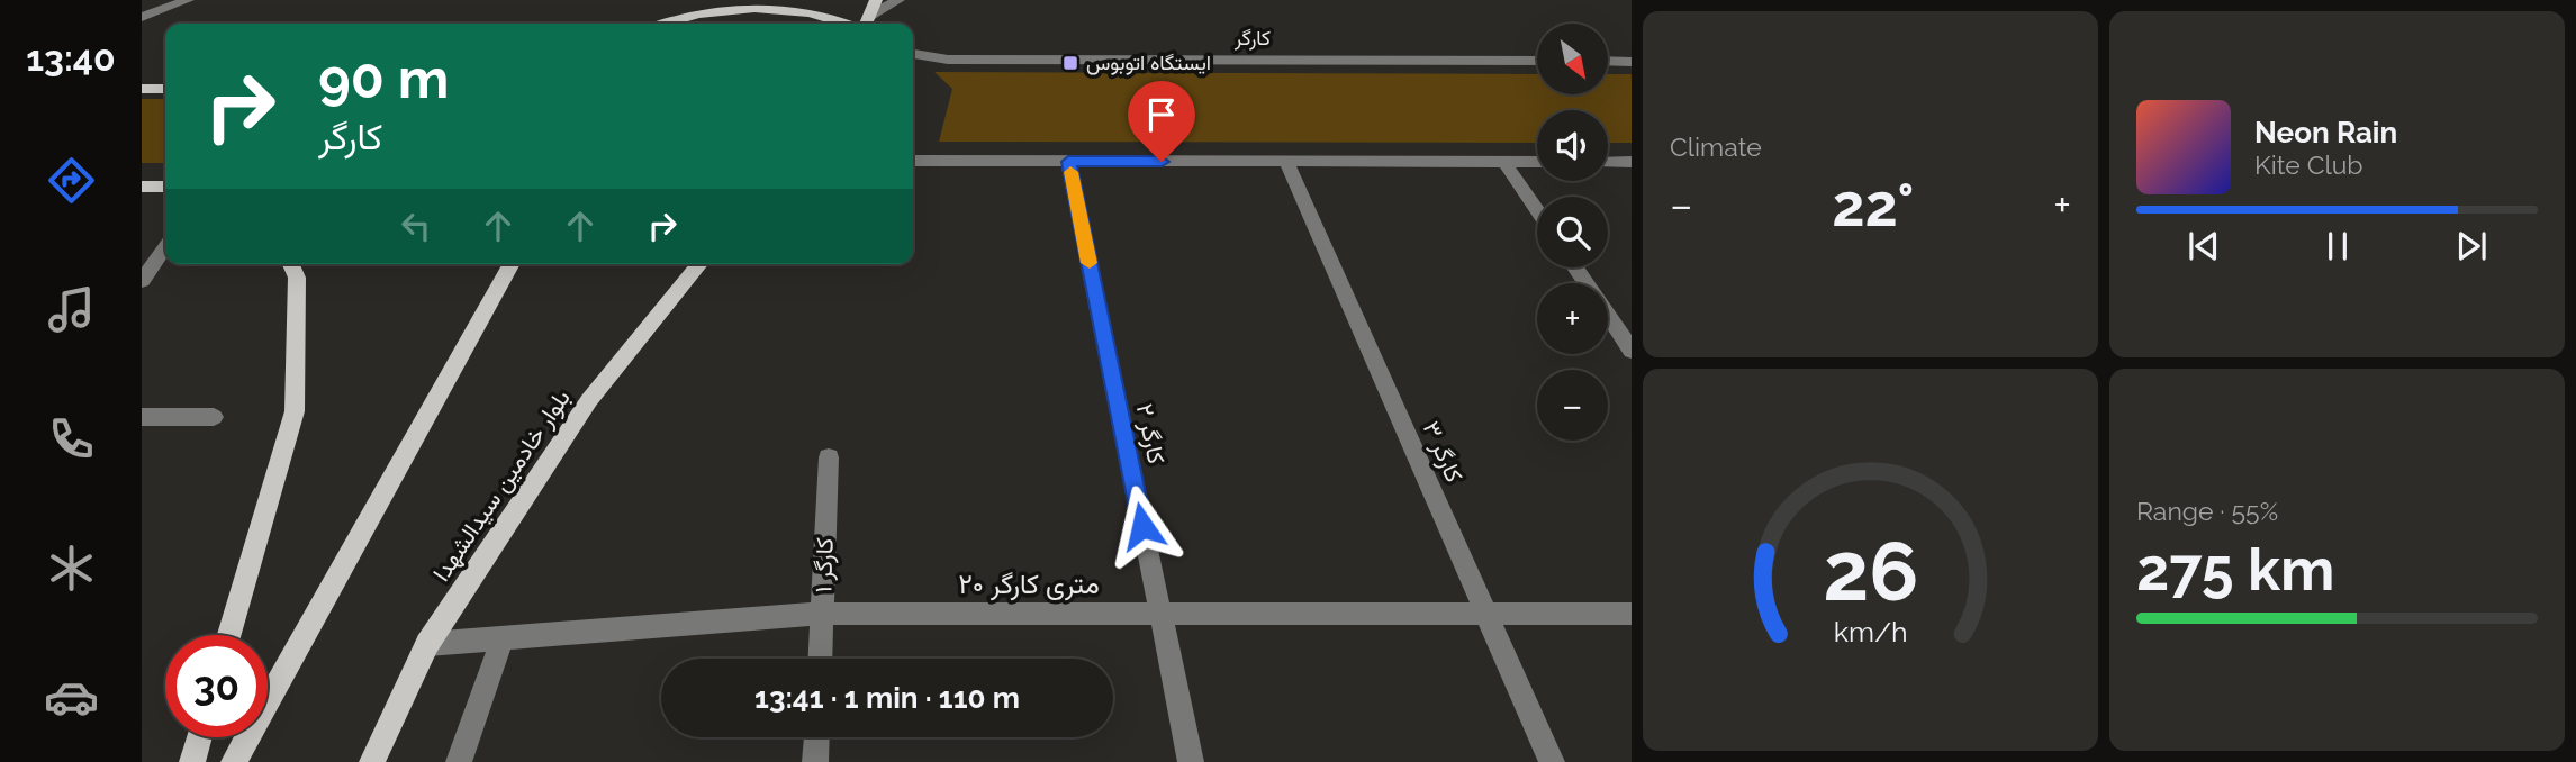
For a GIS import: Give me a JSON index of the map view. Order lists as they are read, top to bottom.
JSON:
{
  "streets": {
    "main road": ["بلوار خادمین سیدالشهدا"],
    "street": [
      "کارگر",
      "کارگر ۲",
      "کارگر ۳",
      "کارگر ۱",
      "۲۰ متری کارگر"
    ]
  },
  "crossings": [
    ["کارگر ۲", "۲۰ متری کارگر"],
    ["کارگر ۳", "۲۰ متری کارگر"],
    ["بلوار خادمین سیدالشهدا", "۲۰ متری کارگر"],
    ["کارگر ۱", "۲۰ متری کارگر"]
  ],
  "places": {
    "transit": ["ایستگاه اتوبوس"]
  },
  "north": "bottom right",
  "page": {
    "tabs": "13:40",
    "tile": [
      "Climate",
      ["Range · 55%", "275 km"]
    ],
    "map_buttons": ["+", "−"],
    "turn": ["90 m", "کارگر"],
    "song": ["Neon Rain", "Kite Club"],
    "heat": ["−", "22°", "+"],
    "limit": "30",
    "trip": "13:41 · 1 min · 110 m",
    "gauge": ["26", "km/h"]
  }
}
